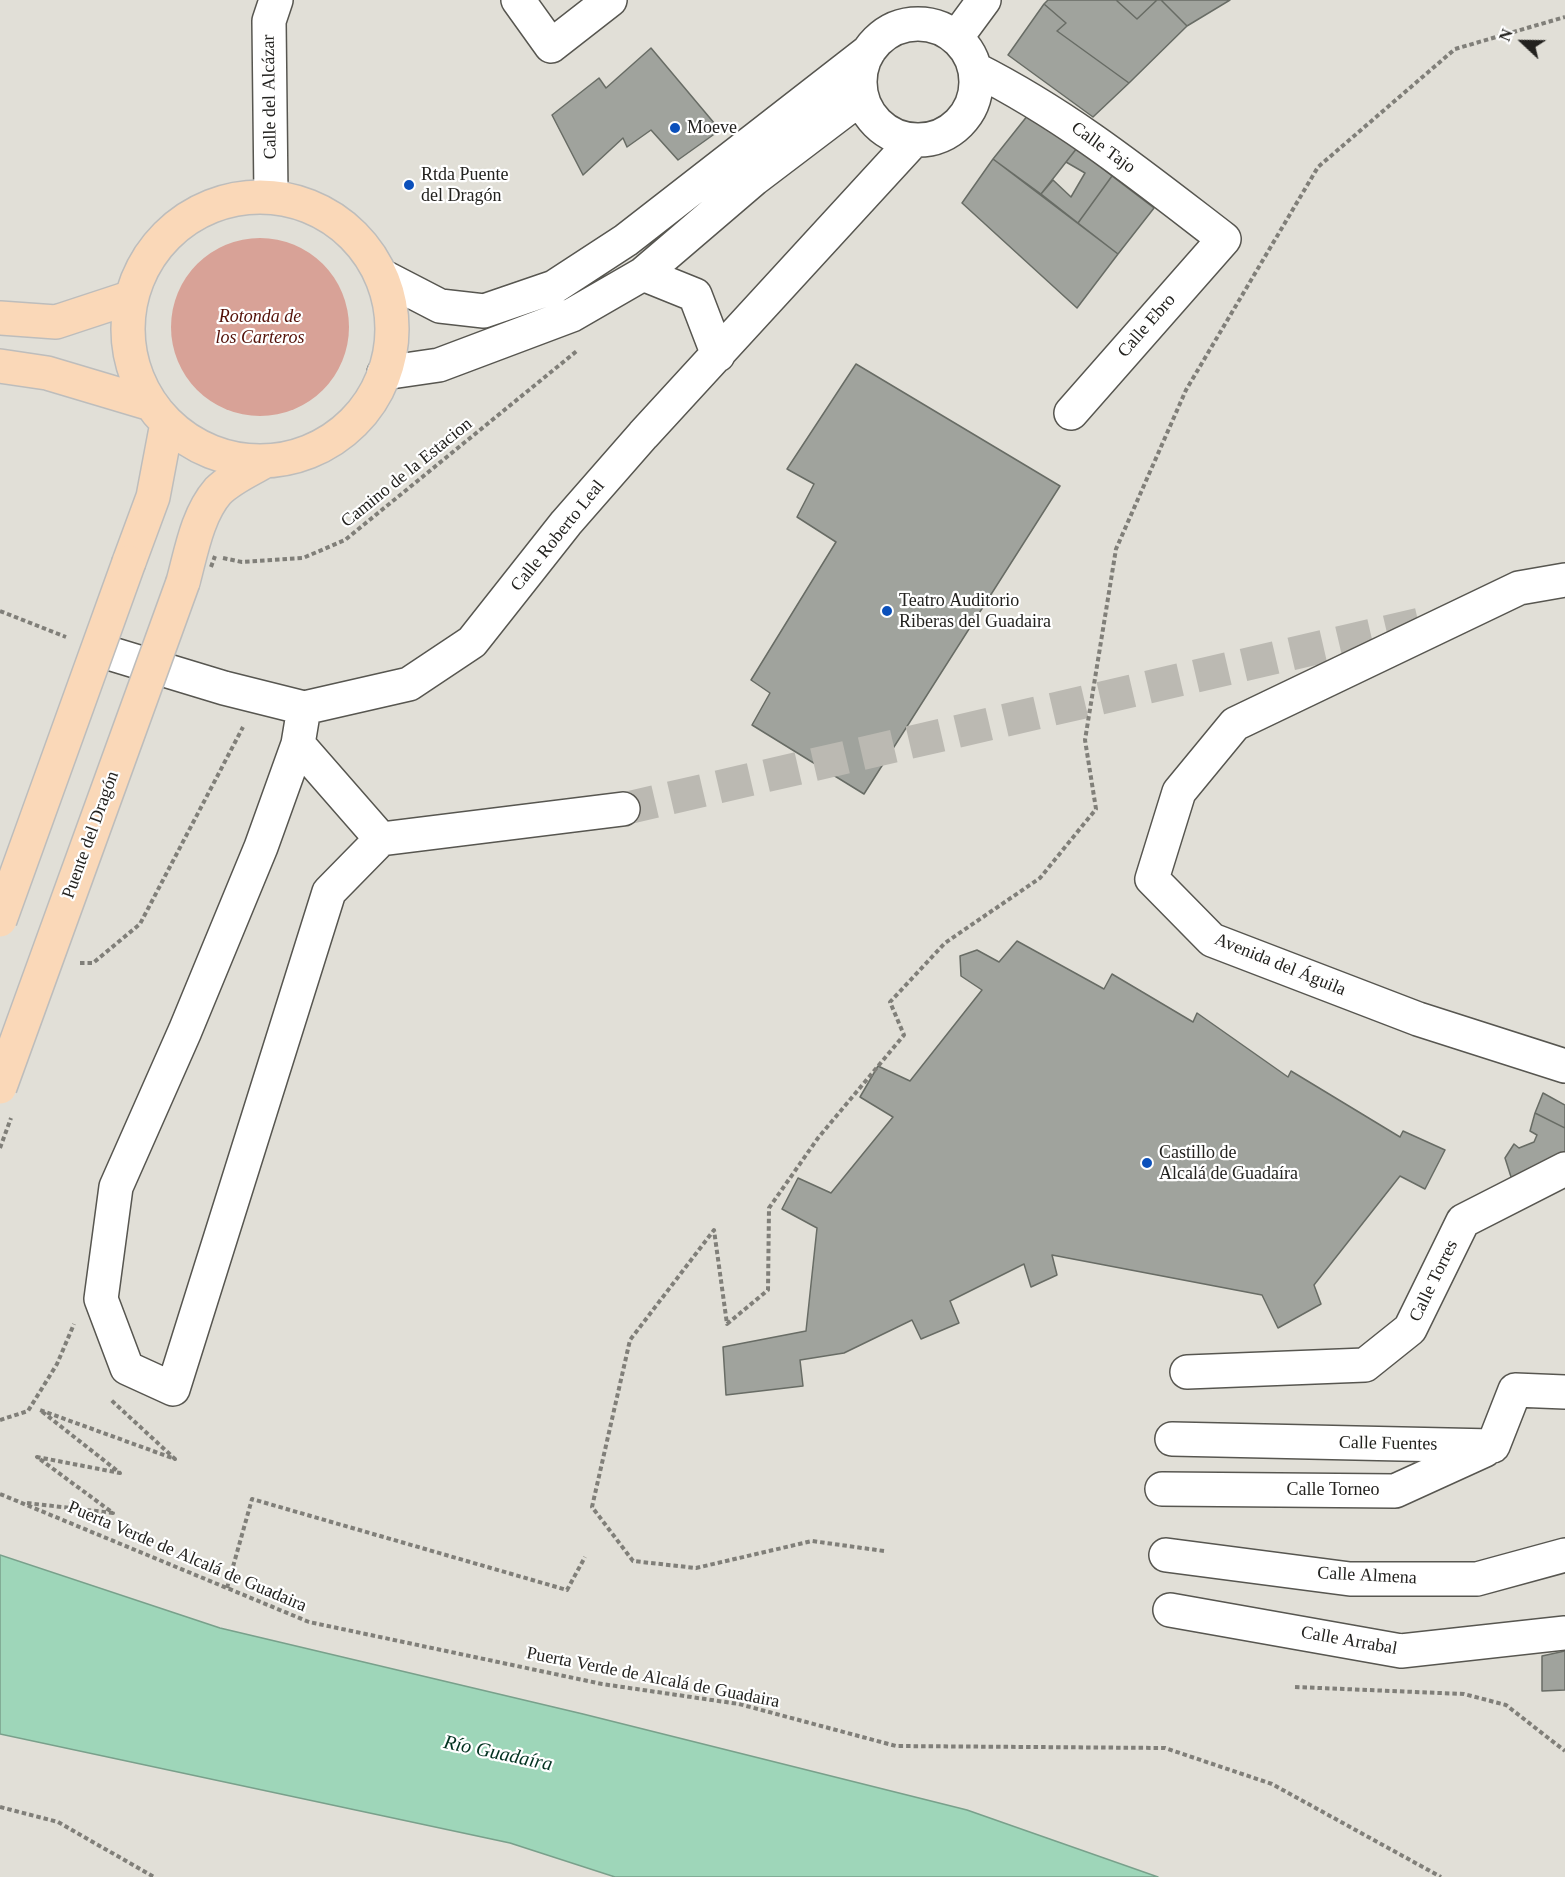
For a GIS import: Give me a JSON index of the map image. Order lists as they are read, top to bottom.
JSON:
{
  "streets": {
    "main road": ["Puente del Dragón"],
    "street": [
      "Calle del Alcázar",
      "Calle Tajo",
      "Calle Ebro",
      "Calle Roberto Leal",
      "Avenida del Águila",
      "Calle Torres",
      "Calle Fuentes",
      "Calle Torneo",
      "Calle Almena",
      "Calle Arrabal"
    ],
    "path": ["Camino de la Estacion", "Puerta Verde de Alcalá de Guadaira"]
  },
  "crossings": [
    ["Calle Tajo", "Calle Ebro"],
    ["Calle Tajo", "Calle Roberto Leal"],
    ["Camino de la Estacion", "Puente del Dragón"],
    ["Calle Fuentes", "Calle Torneo"]
  ],
  "water": ["Río Guadaíra"],
  "parks": ["Rotonda de los Carteros"],
  "places": [
    "Moeve",
    "Rtda Puente del Dragón",
    "Teatro Auditorio Riberas del Guadaira",
    "Castillo de Alcalá de Guadaíra"
  ],
  "north": "left"
}
